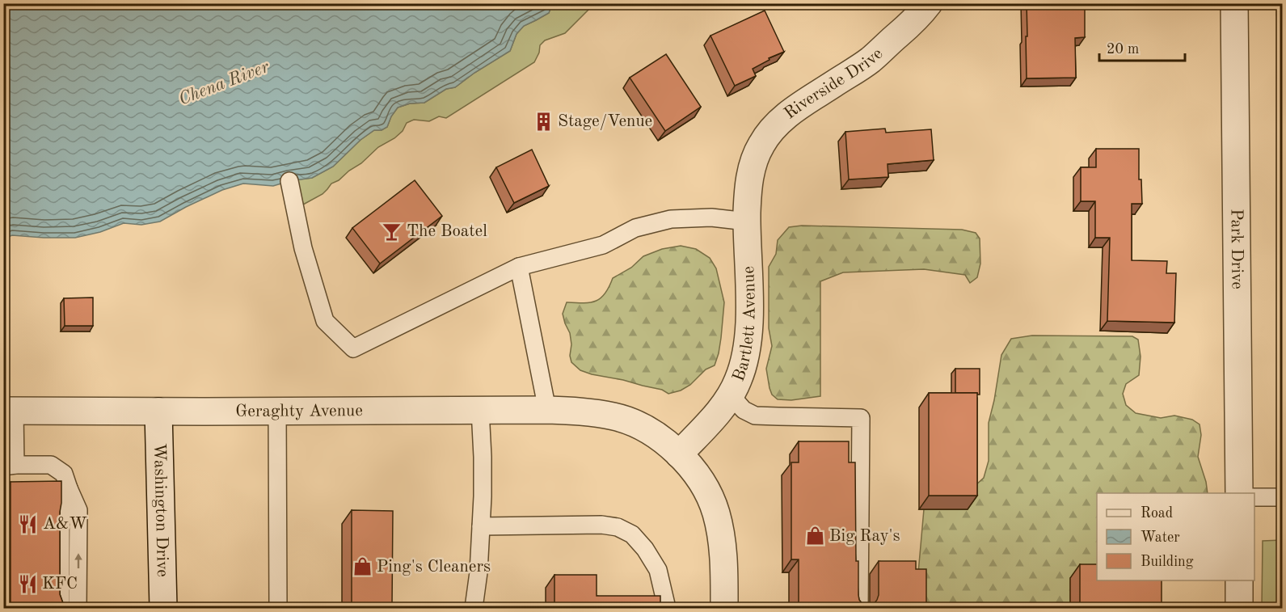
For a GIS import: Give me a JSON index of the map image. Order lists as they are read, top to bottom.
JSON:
{
  "streets": {
    "street": [
      "Riverside Drive",
      "Park Drive",
      "Bartlett Avenue",
      "Geraghty Avenue",
      "Washington Drive"
    ]
  },
  "crossings": [
    ["Riverside Drive", "Bartlett Avenue"],
    ["Bartlett Avenue", "Geraghty Avenue"],
    ["Geraghty Avenue", "Washington Drive"]
  ],
  "water": ["Chena River"],
  "places": {
    "building": ["Stage/Venue"],
    "bar": ["The Boatel"],
    "restaurant": ["A&W", "KFC"],
    "shop": ["Big Ray's", "Ping's Cleaners"]
  },
  "legend": ["Road", "Water", "Building"],
  "scale_bar": "20 m"
}
